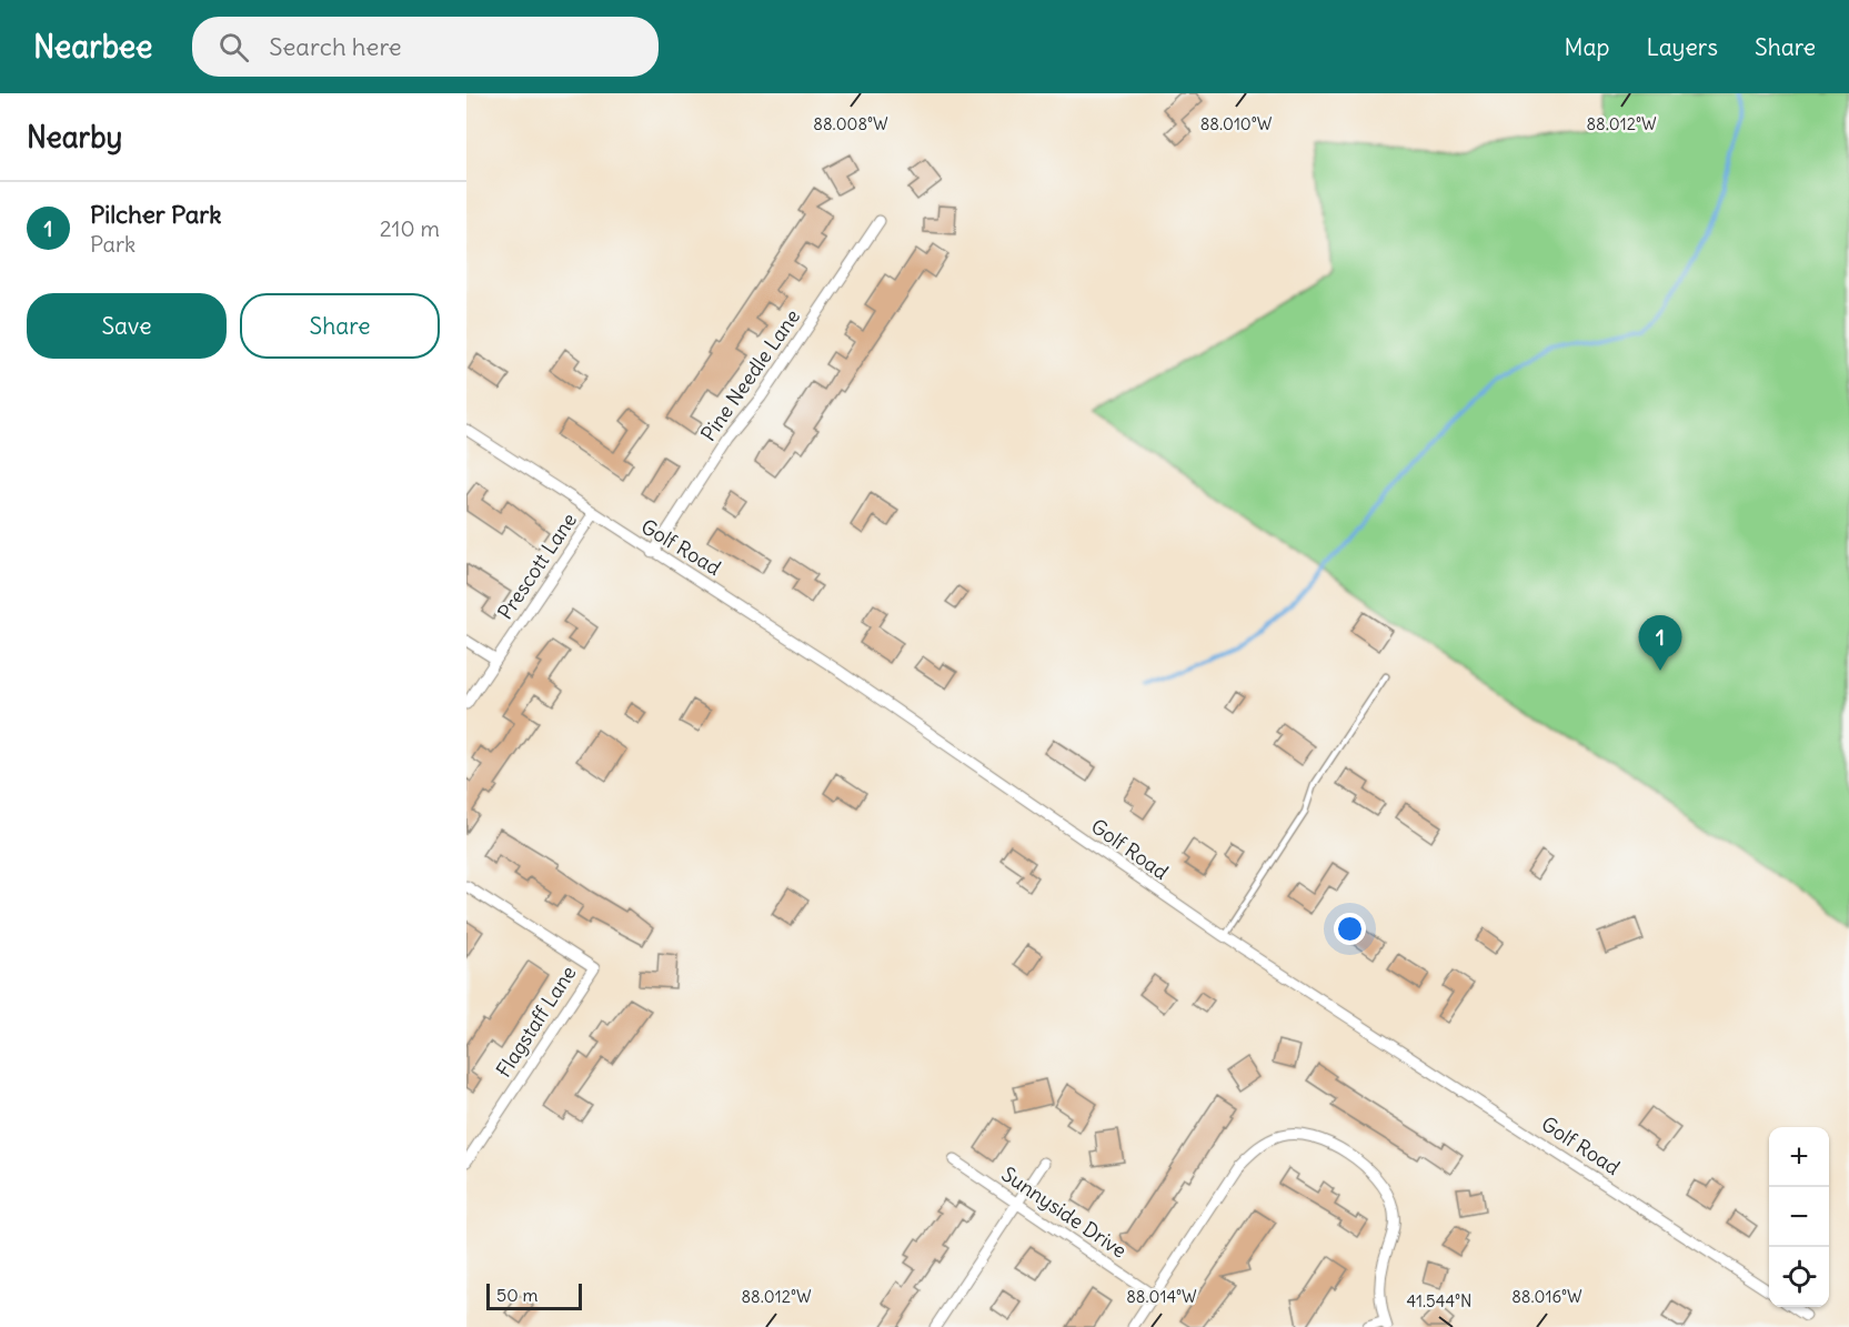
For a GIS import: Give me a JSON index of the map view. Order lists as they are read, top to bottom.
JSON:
{
  "streets": {
    "street": [
      "Pine Needle Lane",
      "Golf Road",
      "Prescott Lane",
      "Flagstaff Lane",
      "Sunnyside Drive"
    ]
  },
  "crossings": [
    ["Pine Needle Lane", "Golf Road"],
    ["Golf Road", "Prescott Lane"]
  ],
  "scale_bar": "50 m",
  "page": {
    "header": "Nearbee",
    "search": "Search here",
    "nav": ["Map", "Layers", "Share"],
    "heading": "Nearby",
    "list": [
      {
        "mark": "1",
        "name": "Pilcher Park",
        "note": "Park",
        "value": "210 m"
      }
    ],
    "buttons": ["Save", "Share"],
    "pins": "1",
    "map_buttons": ["+", "−"],
    "scale": "50 m"
  },
  "coordinates": [
    "88.008°W",
    "88.010°W",
    "88.012°W",
    "88.014°W",
    "88.016°W",
    "41.544°N"
  ]
}
